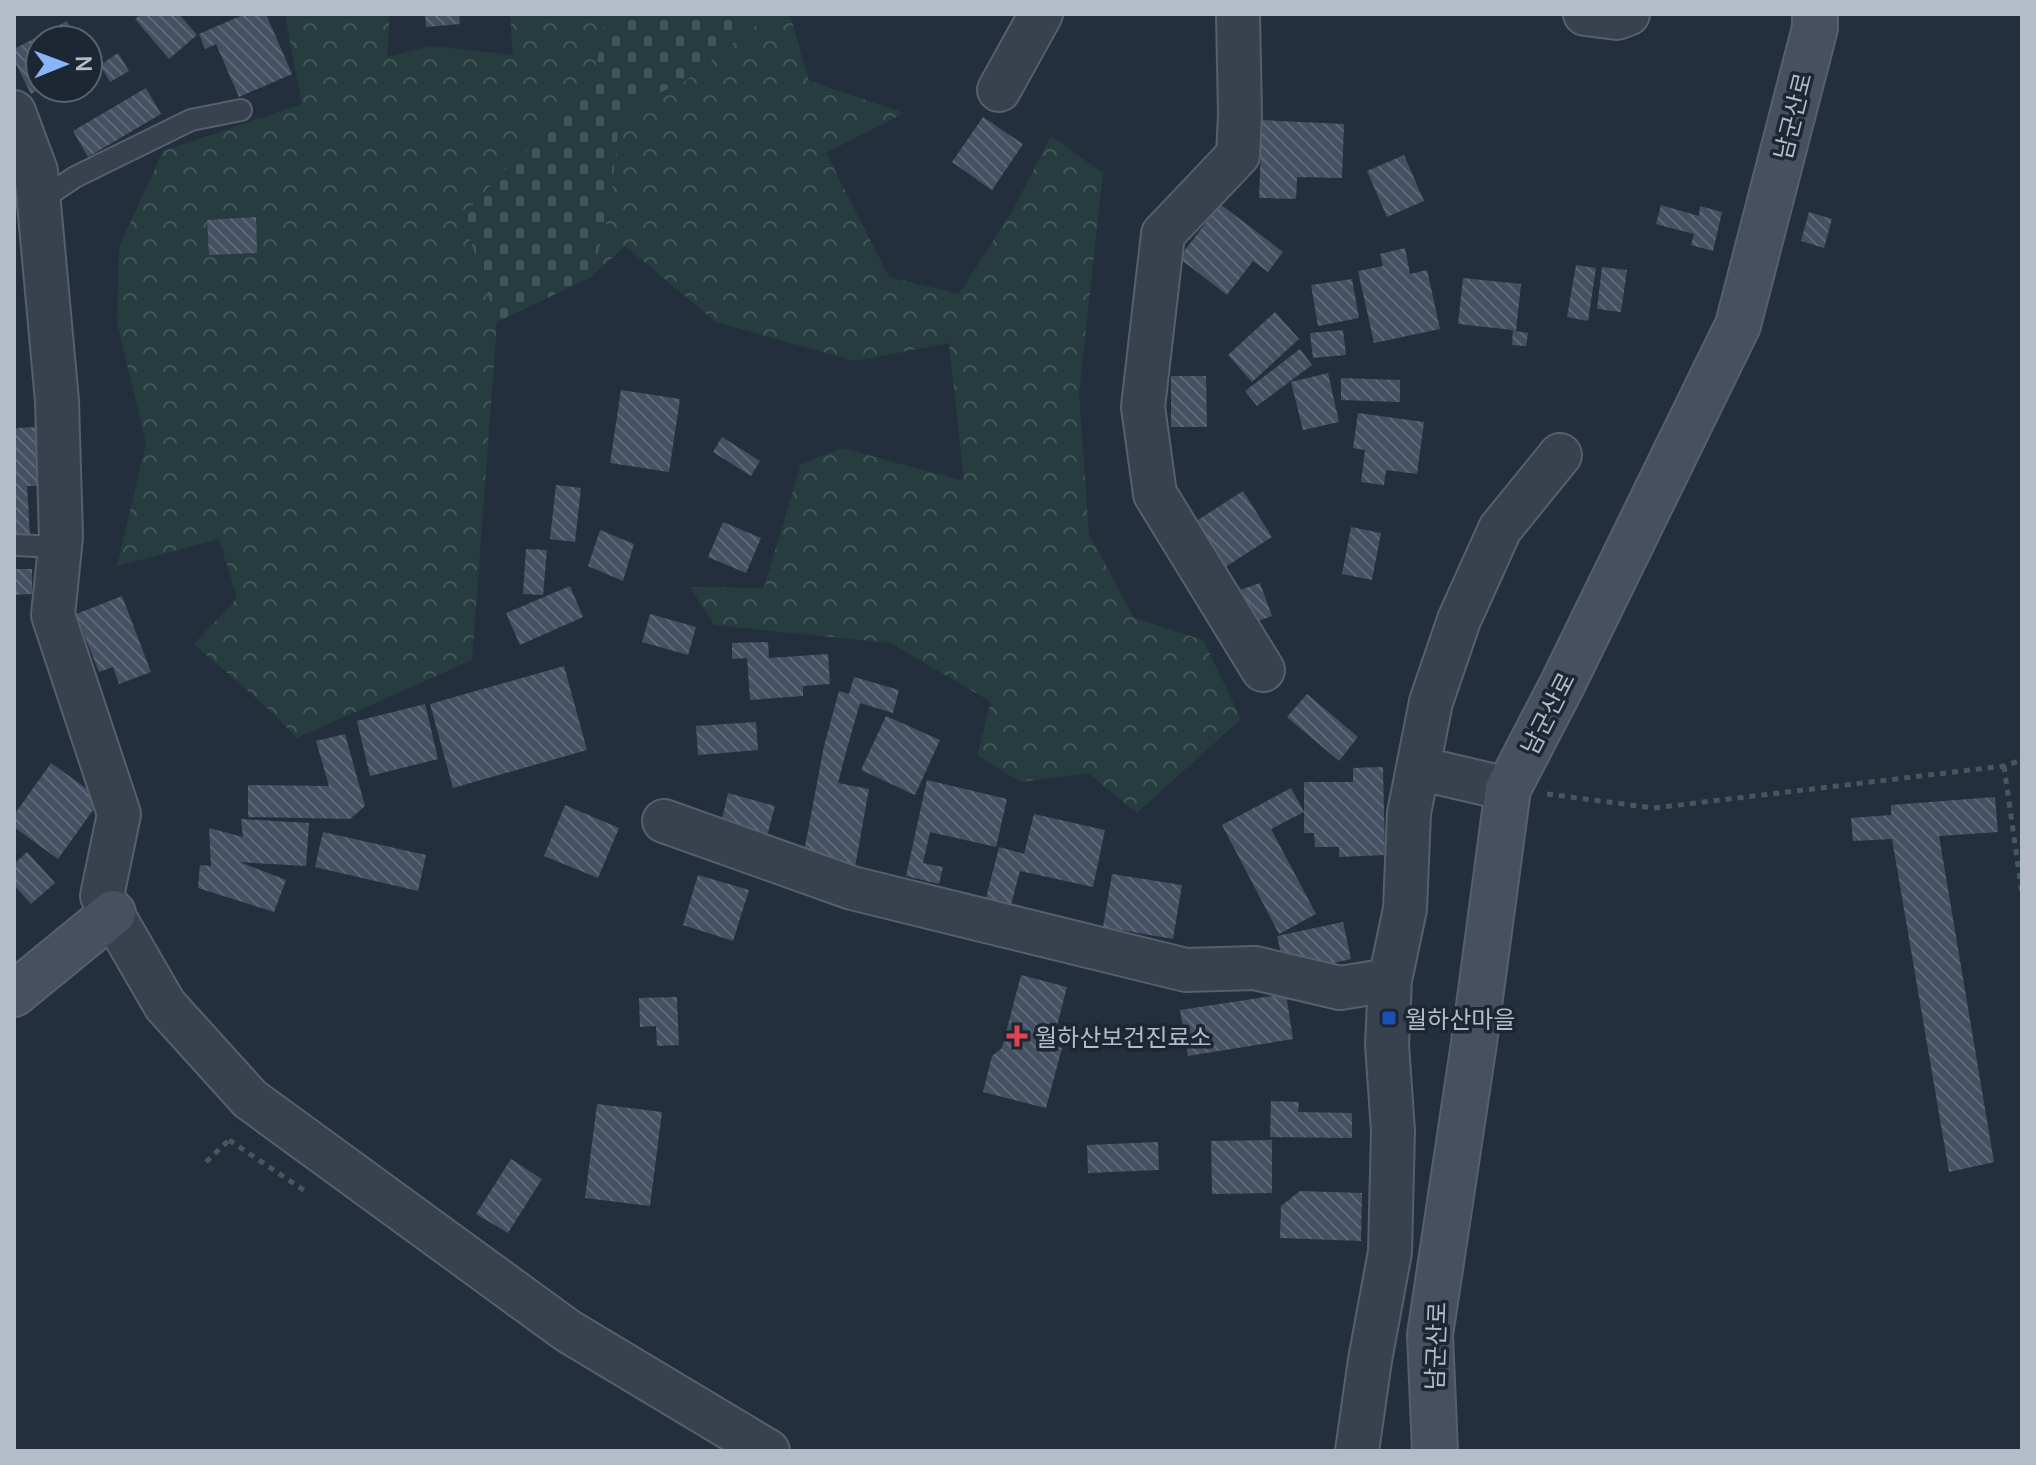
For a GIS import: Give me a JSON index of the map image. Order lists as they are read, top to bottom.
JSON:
{
  "streets": {
    "main road": ["남군산로"]
  },
  "places": {
    "transit": ["월하산마을"],
    "health": ["월하산보건진료소"]
  },
  "north": "right"
}
